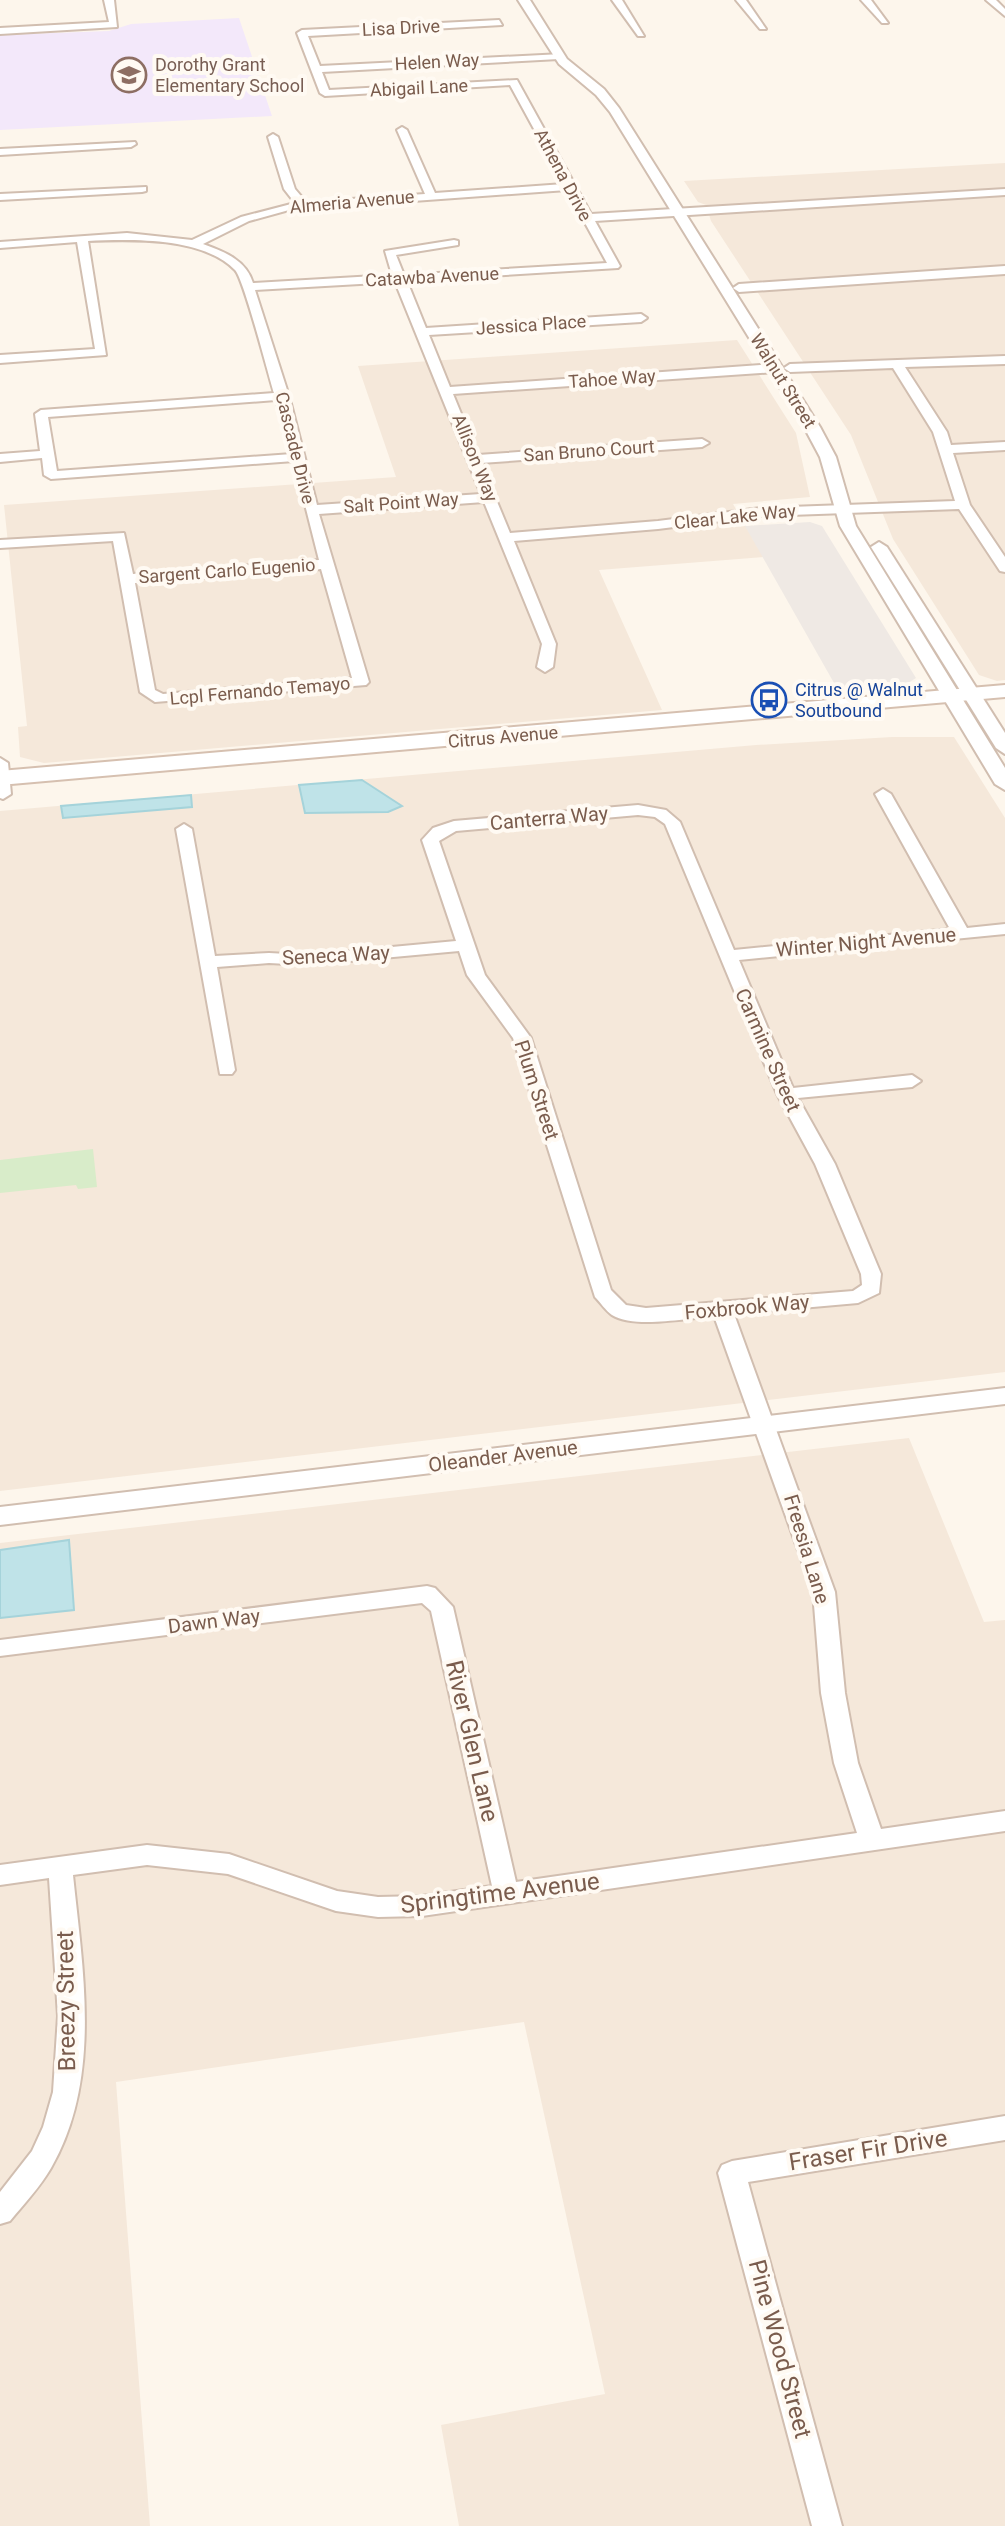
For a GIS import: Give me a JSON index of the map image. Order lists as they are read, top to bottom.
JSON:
{
  "streets": {
    "main road": ["Citrus Avenue"],
    "street": [
      "Lisa Drive",
      "Helen Way",
      "Abigail Lane",
      "Athena Drive",
      "Almeria Avenue",
      "Catawba Avenue",
      "Jessica Place",
      "Tahoe Way",
      "Walnut Street",
      "Cascade Drive",
      "San Bruno Court",
      "Allison Way",
      "Salt Point Way",
      "Clear Lake Way",
      "Sargent Carlo Eugenio",
      "Lcpl Fernando Temayo",
      "Canterra Way",
      "Winter Night Avenue",
      "Seneca Way",
      "Carmine Street",
      "Plum Street",
      "Foxbrook Way",
      "Oleander Avenue",
      "Freesia Lane",
      "Dawn Way",
      "River Glen Lane",
      "Springtime Avenue",
      "Breezy Street",
      "Fraser Fir Drive",
      "Pine Wood Street"
    ]
  },
  "crossings": [
    ["Lisa Drive", "Helen Way"],
    ["Lisa Drive", "Abigail Lane"],
    ["Helen Way", "Abigail Lane"],
    ["Helen Way", "Walnut Street"],
    ["Abigail Lane", "Athena Drive"],
    ["Athena Drive", "Almeria Avenue"],
    ["Athena Drive", "Catawba Avenue"],
    ["Almeria Avenue", "Cascade Drive"],
    ["Catawba Avenue", "Cascade Drive"],
    ["Catawba Avenue", "Allison Way"],
    ["Jessica Place", "Allison Way"],
    ["Tahoe Way", "Walnut Street"],
    ["Tahoe Way", "Allison Way"],
    ["Walnut Street", "Clear Lake Way"],
    ["Walnut Street", "Citrus Avenue"],
    ["Cascade Drive", "Salt Point Way"],
    ["Cascade Drive", "Sargent Carlo Eugenio"],
    ["Cascade Drive", "Lcpl Fernando Temayo"],
    ["San Bruno Court", "Allison Way"],
    ["Allison Way", "Salt Point Way"],
    ["Allison Way", "Clear Lake Way"],
    ["Sargent Carlo Eugenio", "Lcpl Fernando Temayo"],
    ["Canterra Way", "Carmine Street"],
    ["Canterra Way", "Plum Street"],
    ["Winter Night Avenue", "Carmine Street"],
    ["Seneca Way", "Plum Street"],
    ["Carmine Street", "Foxbrook Way"],
    ["Plum Street", "Foxbrook Way"],
    ["Foxbrook Way", "Freesia Lane"],
    ["Oleander Avenue", "Freesia Lane"],
    ["Freesia Lane", "Springtime Avenue"],
    ["Dawn Way", "River Glen Lane"],
    ["River Glen Lane", "Springtime Avenue"],
    ["Springtime Avenue", "Breezy Street"],
    ["Fraser Fir Drive", "Pine Wood Street"]
  ],
  "places": {
    "school or university": ["Dorothy Grant Elementary School"],
    "bus stop": ["Citrus @ Walnut Soutbound"]
  }
}
